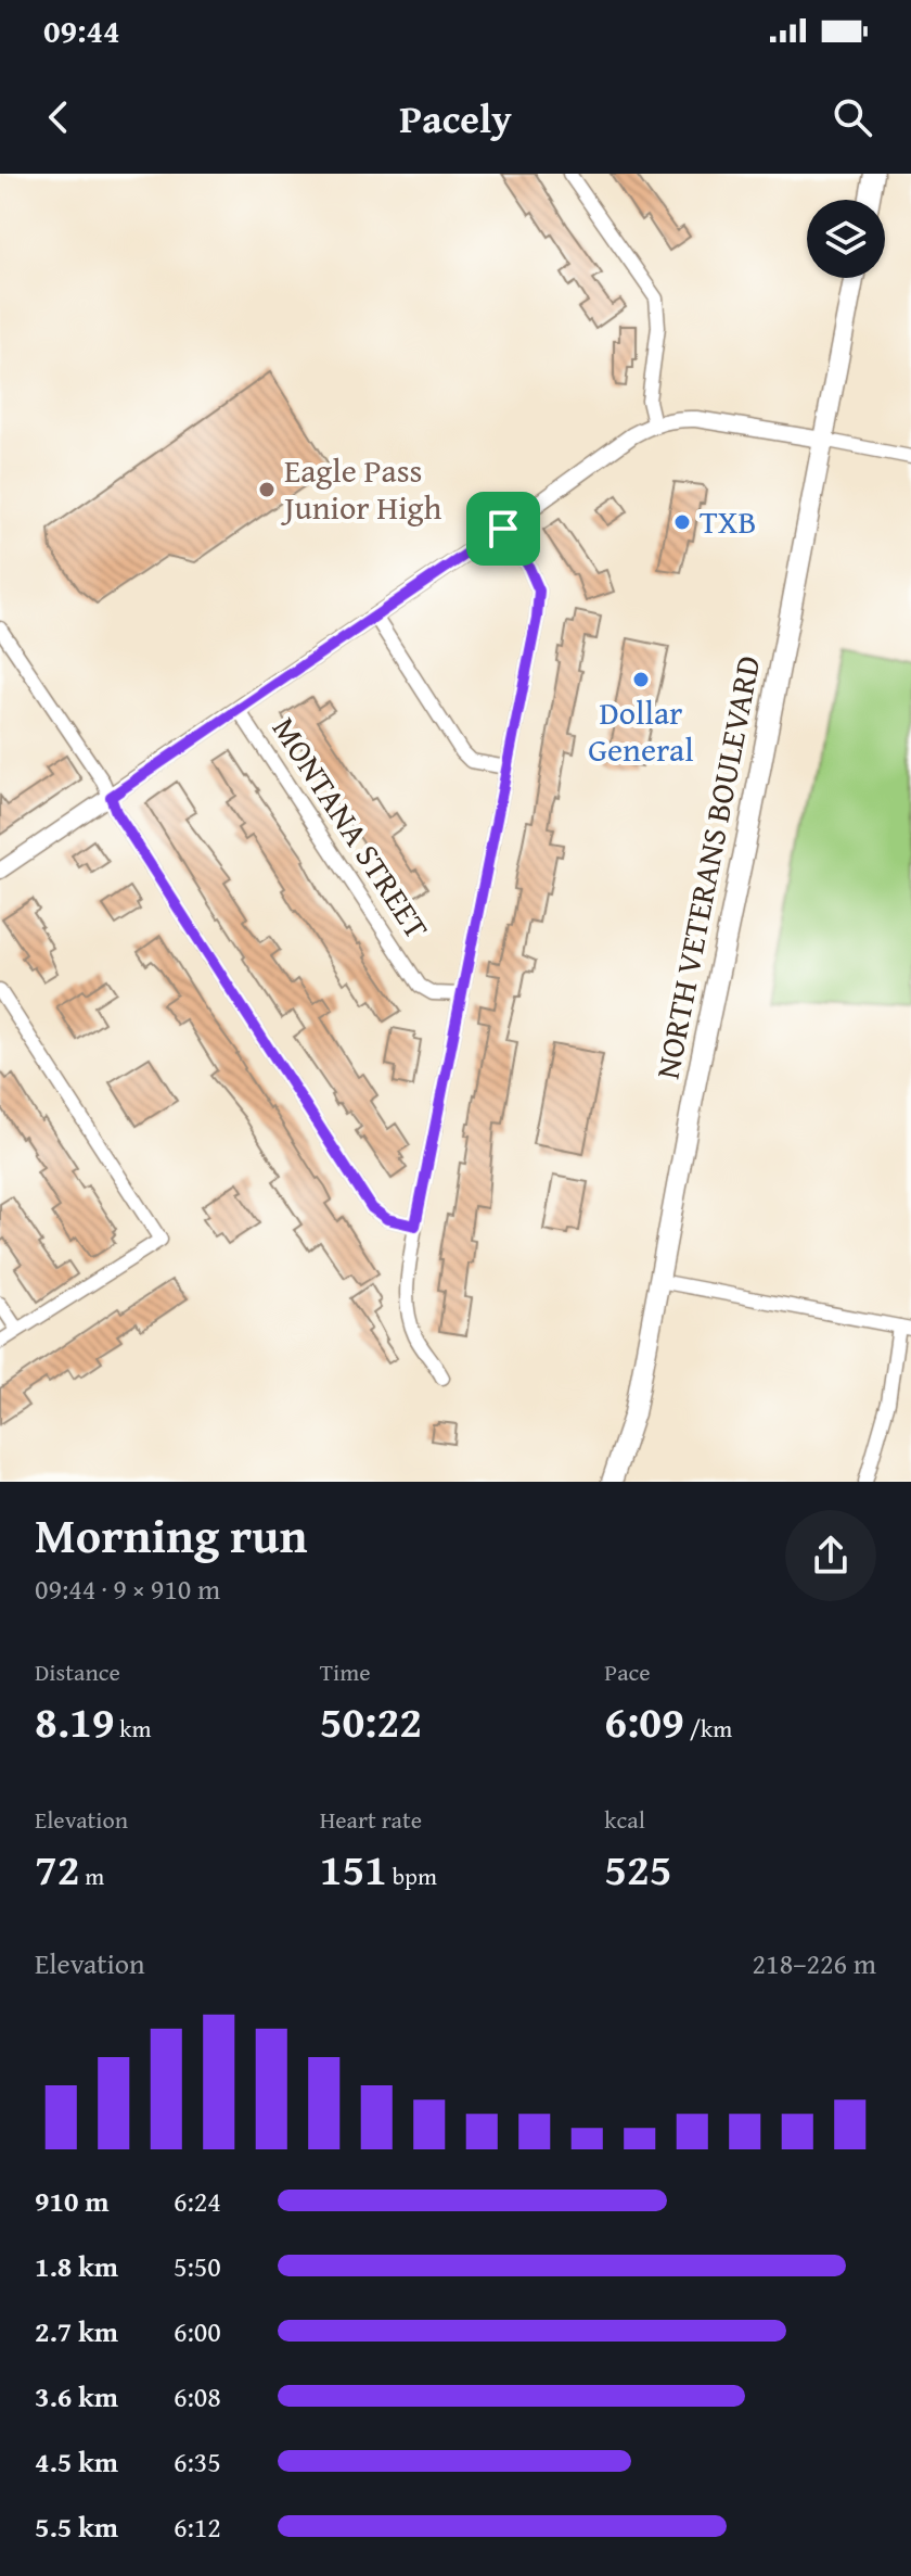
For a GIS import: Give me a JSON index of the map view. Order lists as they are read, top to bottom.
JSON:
{
  "streets": {
    "highway": ["NORTH VETERANS BOULEVARD"],
    "street": ["MONTANA STREET"]
  },
  "places": ["Eagle Pass Junior High", "TXB", "Dollar General"],
  "page": {
    "status": "09:44",
    "header": "Pacely",
    "heading": ["Morning run", "09:44 · 9 × 910 m"],
    "stats": [
      ["Distance", "8.19 km"],
      ["Time", "50:22"],
      ["Pace", "6:09 /km"],
      ["Elevation", "72 m"],
      ["Heart rate", "151 bpm"],
      ["kcal", "525"]
    ],
    "chart": ["Elevation", "218–226 m"],
    "list": [
      {
        "name": "910 m",
        "note": "6:24"
      },
      {
        "name": "1.8 km",
        "note": "5:50"
      },
      {
        "name": "2.7 km",
        "note": "6:00"
      },
      {
        "name": "3.6 km",
        "note": "6:08"
      },
      {
        "name": "4.5 km",
        "note": "6:35"
      },
      {
        "name": "5.5 km",
        "note": "6:12"
      }
    ]
  }
}
